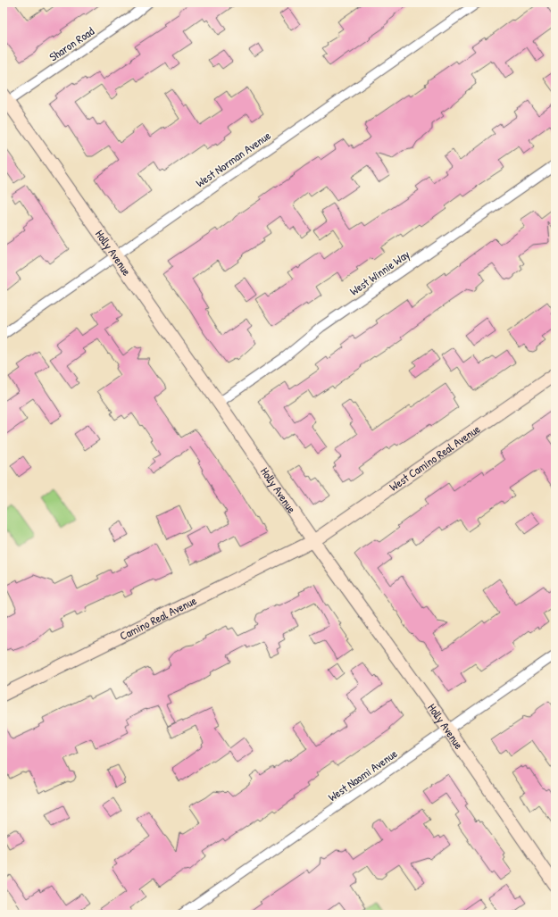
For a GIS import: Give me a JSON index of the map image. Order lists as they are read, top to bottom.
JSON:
{
  "streets": {
    "street": [
      "Sharon Road",
      "West Norman Avenue",
      "Holly Avenue",
      "West Winnie Way",
      "West Camino Real Avenue",
      "Camino Real Avenue",
      "West Naomi Avenue"
    ]
  },
  "crossings": [
    ["Sharon Road", "Holly Avenue"],
    ["West Norman Avenue", "Holly Avenue"],
    ["Holly Avenue", "West Winnie Way"],
    ["Holly Avenue", "West Camino Real Avenue"],
    ["Holly Avenue", "Camino Real Avenue"],
    ["Holly Avenue", "West Naomi Avenue"],
    ["West Camino Real Avenue", "Camino Real Avenue"]
  ]
}
